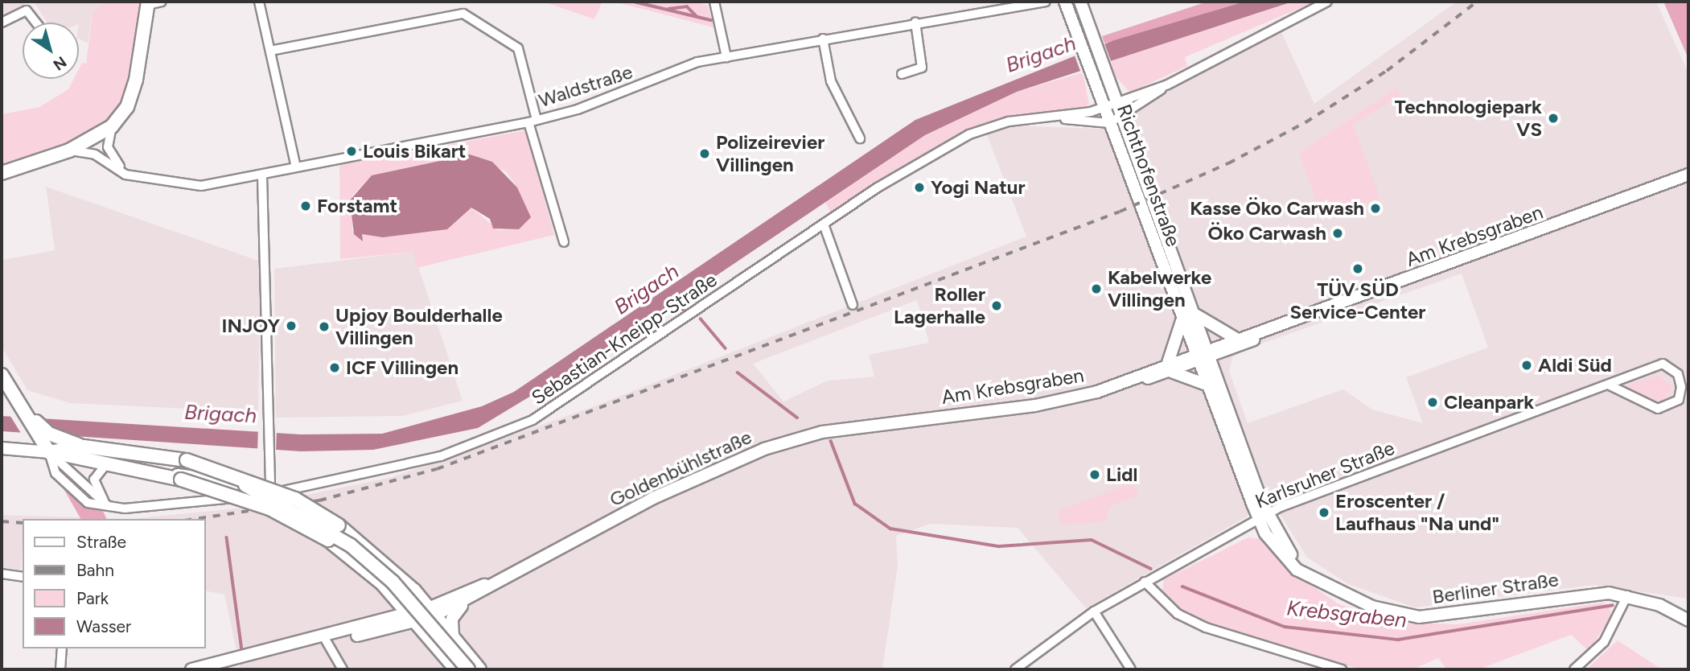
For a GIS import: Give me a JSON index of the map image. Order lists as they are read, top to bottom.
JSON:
{
  "streets": {
    "street": [
      "Waldstraße",
      "Richthofenstraße",
      "Am Krebsgraben",
      "Sebastian-Kneipp-Straße",
      "Goldenbühlstraße",
      "Karlsruher Straße",
      "Berliner Straße"
    ]
  },
  "crossings": [
    ["Richthofenstraße", "Am Krebsgraben"],
    ["Richthofenstraße", "Sebastian-Kneipp-Straße"],
    ["Richthofenstraße", "Berliner Straße"],
    ["Am Krebsgraben", "Goldenbühlstraße"],
    ["Am Krebsgraben", "Berliner Straße"],
    ["Karlsruher Straße", "Berliner Straße"]
  ],
  "water": ["Brigach", "Krebsgraben"],
  "places": [
    "Technologiepark VS",
    "Louis Bikart",
    "Polizeirevier Villingen",
    "Yogi Natur",
    "Forstamt",
    "Kasse Öko Carwash",
    "Öko Carwash",
    "TÜV SÜD Service-Center",
    "Kabelwerke Villingen",
    "Roller Lagerhalle",
    "INJOY",
    "Upjoy Boulderhalle Villingen",
    "Aldi Süd",
    "ICF Villingen",
    "Cleanpark",
    "Lidl",
    "Eroscenter / Laufhaus \"Na und\""
  ],
  "legend": [
    "Straße",
    "Bahn",
    "Park",
    "Wasser"
  ],
  "north": "bottom right"
}
